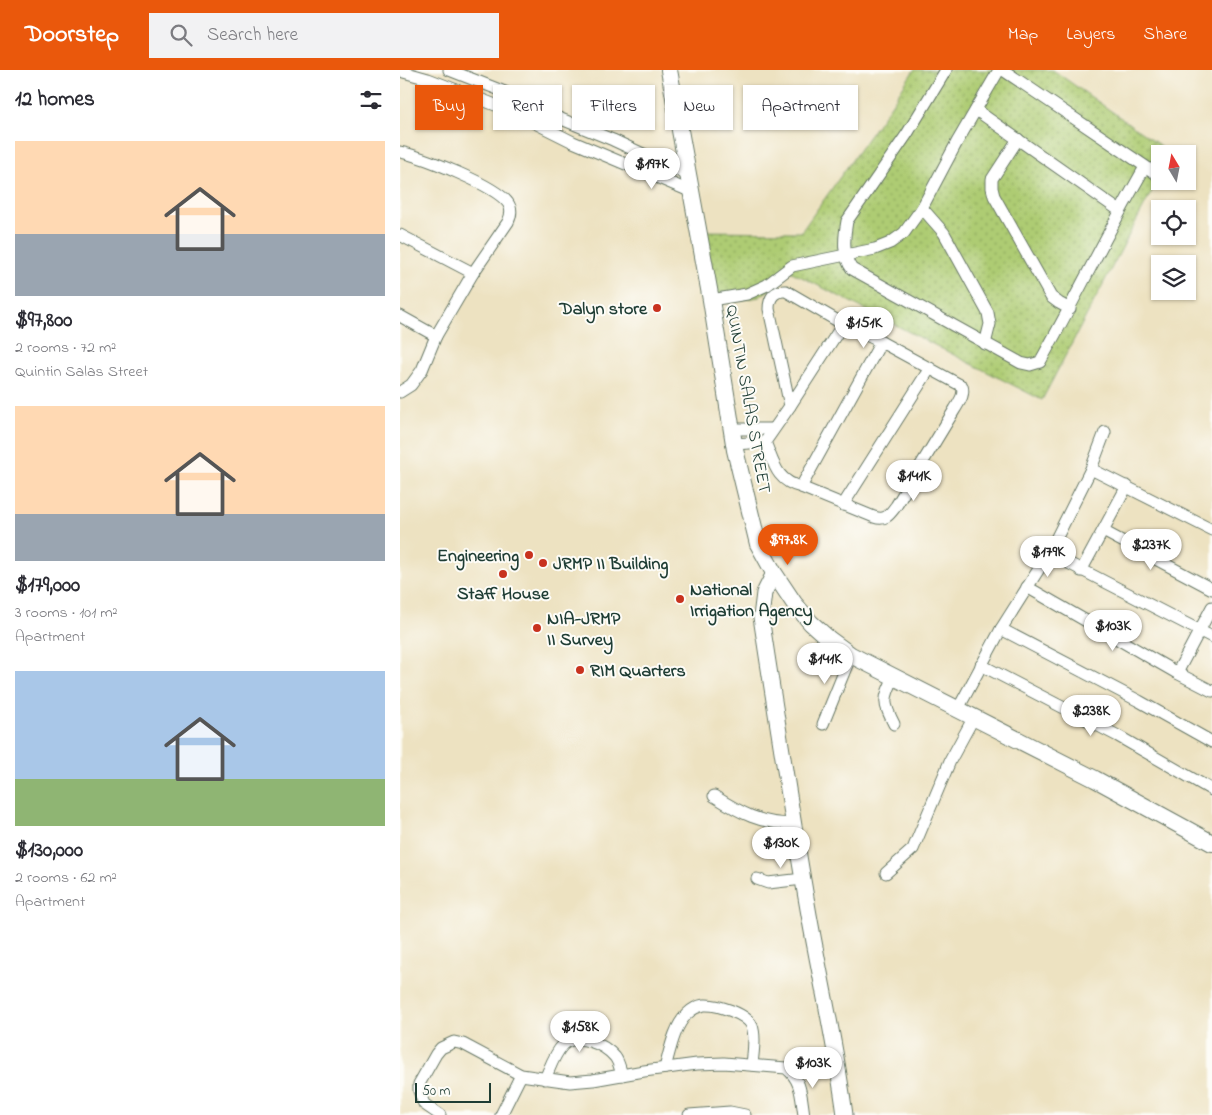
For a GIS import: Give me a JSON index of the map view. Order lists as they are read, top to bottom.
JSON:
{
  "streets": {
    "main road": ["QUINTIN SALAS STREET"]
  },
  "places": [
    "Dalyn store",
    "Engineering",
    "JRMP II Building",
    "Staff House",
    "National Irrigation Agency",
    "NIA-JRMP II Survey",
    "RIM Quarters"
  ],
  "scale_bar": "50 m",
  "north": "top",
  "page": {
    "header": "Doorstep",
    "search": "Search here",
    "nav": ["Map", "Layers", "Share"],
    "heading": "12 homes",
    "chip": [
      "Buy",
      "Rent",
      "Filters",
      "New",
      "Apartment"
    ],
    "list": [
      {
        "name": "$97,800",
        "note": "2 rooms · 72 m² · Quintin Salas Street"
      },
      {
        "name": "$179,000",
        "note": "3 rooms · 101 m² · Apartment"
      },
      {
        "name": "$130,000",
        "note": "2 rooms · 62 m² · Apartment"
      }
    ],
    "price": [
      "$197K",
      "$151K",
      "$141K",
      "$97.8K",
      "$237K",
      "$179K",
      "$103K",
      "$141K",
      "$238K",
      "$130K",
      "$158K",
      "$103K"
    ],
    "scale": "50 m"
  }
}
